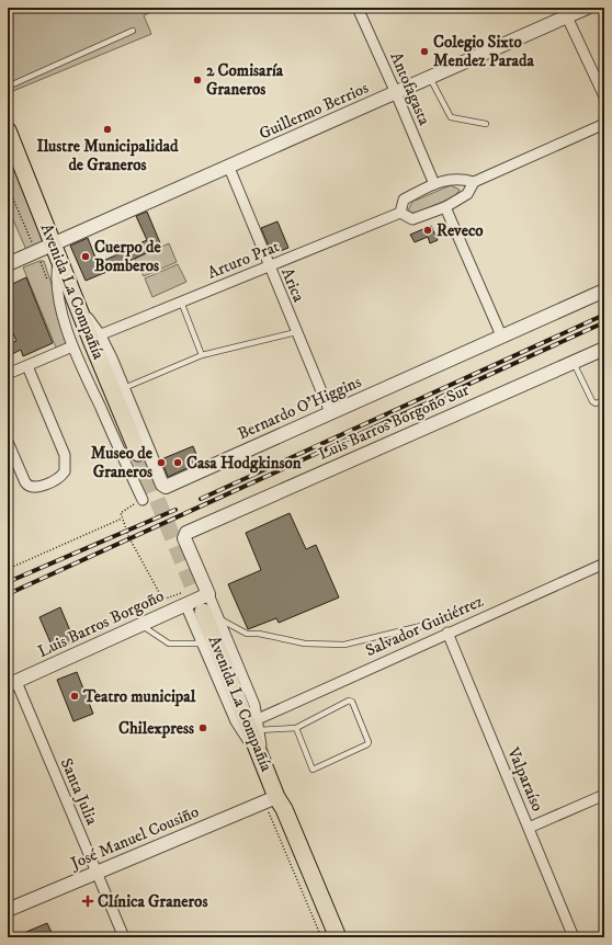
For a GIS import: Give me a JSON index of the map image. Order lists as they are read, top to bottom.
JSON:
{
  "streets": {
    "main road": ["Avenida La Compañía"],
    "street": [
      "Antofagasta",
      "Guillermo Berrios",
      "Arturo Prat",
      "Arica",
      "Bernardo O'Higgins",
      "Luis Barros Borgoño Sur",
      "Luis Barros Borgoño",
      "Salvador Guitiérrez",
      "Valparaíso",
      "Santa Julia",
      "José Manuel Cousiño"
    ]
  },
  "crossings": [
    ["Antofagasta", "Guillermo Berrios"],
    ["Guillermo Berrios", "Arica"],
    ["Guillermo Berrios", "Avenida La Compañía"],
    ["Arturo Prat", "Arica"],
    ["Arturo Prat", "Bernardo O'Higgins"],
    ["Arica", "Bernardo O'Higgins"],
    ["Avenida La Compañía", "Bernardo O'Higgins"],
    ["Avenida La Compañía", "José Manuel Cousiño"],
    ["Luis Barros Borgoño Sur", "Luis Barros Borgoño"],
    ["Luis Barros Borgoño", "Santa Julia"],
    ["Salvador Guitiérrez", "Valparaíso"],
    ["Santa Julia", "José Manuel Cousiño"]
  ],
  "places": {
    "other": [
      "Colegio Sixto Mendez Parada",
      "2 Comisaría Graneros",
      "Ilustre Municipalidad de Graneros",
      "Reveco",
      "Cuerpo de Bomberos",
      "Museo de Graneros",
      "Casa Hodgkinson",
      "Teatro municipal",
      "Chilexpress"
    ],
    "health": ["Clínica Graneros"]
  }
}
